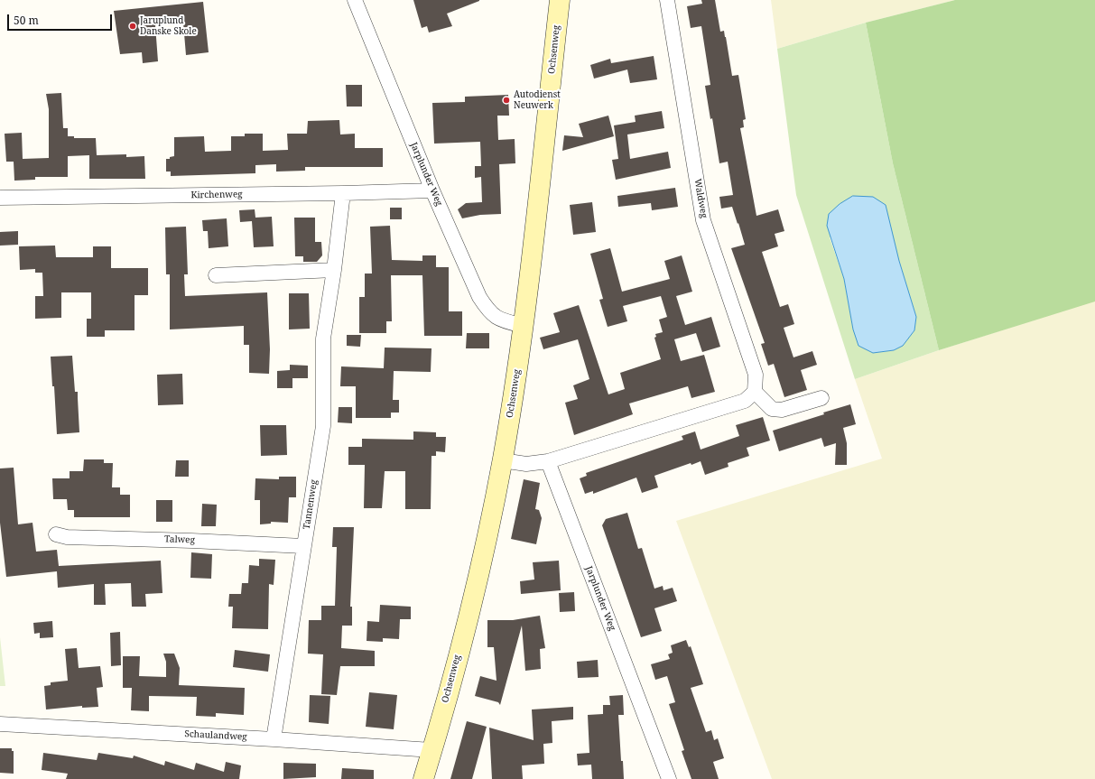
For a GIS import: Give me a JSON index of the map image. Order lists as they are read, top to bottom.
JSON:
{
  "streets": {
    "main road": ["Ochsenweg"],
    "street": [
      "Jarplunder Weg",
      "Kirchenweg",
      "Waldweg",
      "Tannenweg",
      "Talweg",
      "Schaulandweg"
    ]
  },
  "crossings": [
    ["Ochsenweg", "Jarplunder Weg"],
    ["Ochsenweg", "Schaulandweg"],
    ["Jarplunder Weg", "Kirchenweg"],
    ["Kirchenweg", "Tannenweg"],
    ["Tannenweg", "Talweg"],
    ["Tannenweg", "Schaulandweg"]
  ],
  "places": ["Jaruplund Danske Skole", "Autodienst Neuwerk"],
  "scale_bar": "50 m"
}
